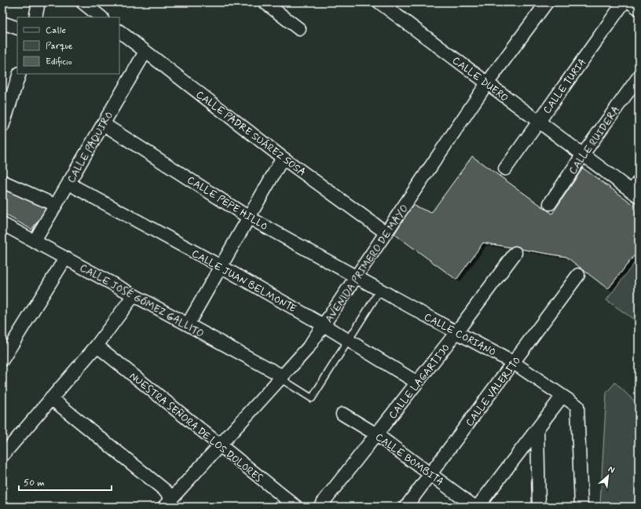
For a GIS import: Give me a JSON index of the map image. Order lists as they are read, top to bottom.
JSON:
{
  "streets": {
    "street": [
      "CALLE DUERO",
      "CALLE TURIA",
      "CALLE PADRE SUÁREZ SOSA",
      "CALLE RUIDERA",
      "CALLE PAQUIRO",
      "CALLE PEPE HILLO",
      "AVENIDA PRIMERO DE MAYO",
      "CALLE JUAN BELMONTE",
      "CALLE JOSÉ GÓMEZ GALLITO",
      "CALLE CORIANO",
      "CALLE LAGARTIJO",
      "CALLE VALERITO",
      "NUESTRA SEÑORA DE LOS DOLORES",
      "CALLE BOMBITA"
    ]
  },
  "crossings": [
    ["CALLE DUERO", "CALLE TURIA"],
    ["CALLE DUERO", "CALLE RUIDERA"],
    ["CALLE DUERO", "AVENIDA PRIMERO DE MAYO"],
    ["CALLE PADRE SUÁREZ SOSA", "CALLE PAQUIRO"],
    ["CALLE PADRE SUÁREZ SOSA", "AVENIDA PRIMERO DE MAYO"],
    ["CALLE PAQUIRO", "CALLE PEPE HILLO"],
    ["CALLE PAQUIRO", "CALLE JUAN BELMONTE"],
    ["CALLE PAQUIRO", "CALLE JOSÉ GÓMEZ GALLITO"],
    ["CALLE PEPE HILLO", "AVENIDA PRIMERO DE MAYO"],
    ["CALLE PEPE HILLO", "CALLE CORIANO"],
    ["AVENIDA PRIMERO DE MAYO", "CALLE JUAN BELMONTE"],
    ["AVENIDA PRIMERO DE MAYO", "CALLE JOSÉ GÓMEZ GALLITO"],
    ["AVENIDA PRIMERO DE MAYO", "CALLE CORIANO"],
    ["AVENIDA PRIMERO DE MAYO", "NUESTRA SEÑORA DE LOS DOLORES"],
    ["CALLE JUAN BELMONTE", "CALLE LAGARTIJO"],
    ["CALLE CORIANO", "CALLE LAGARTIJO"],
    ["CALLE CORIANO", "CALLE VALERITO"],
    ["CALLE LAGARTIJO", "CALLE BOMBITA"],
    ["CALLE VALERITO", "CALLE BOMBITA"]
  ],
  "legend": ["Calle", "Parque", "Edificio"],
  "scale_bar": "50 m",
  "north": "top right"
}
